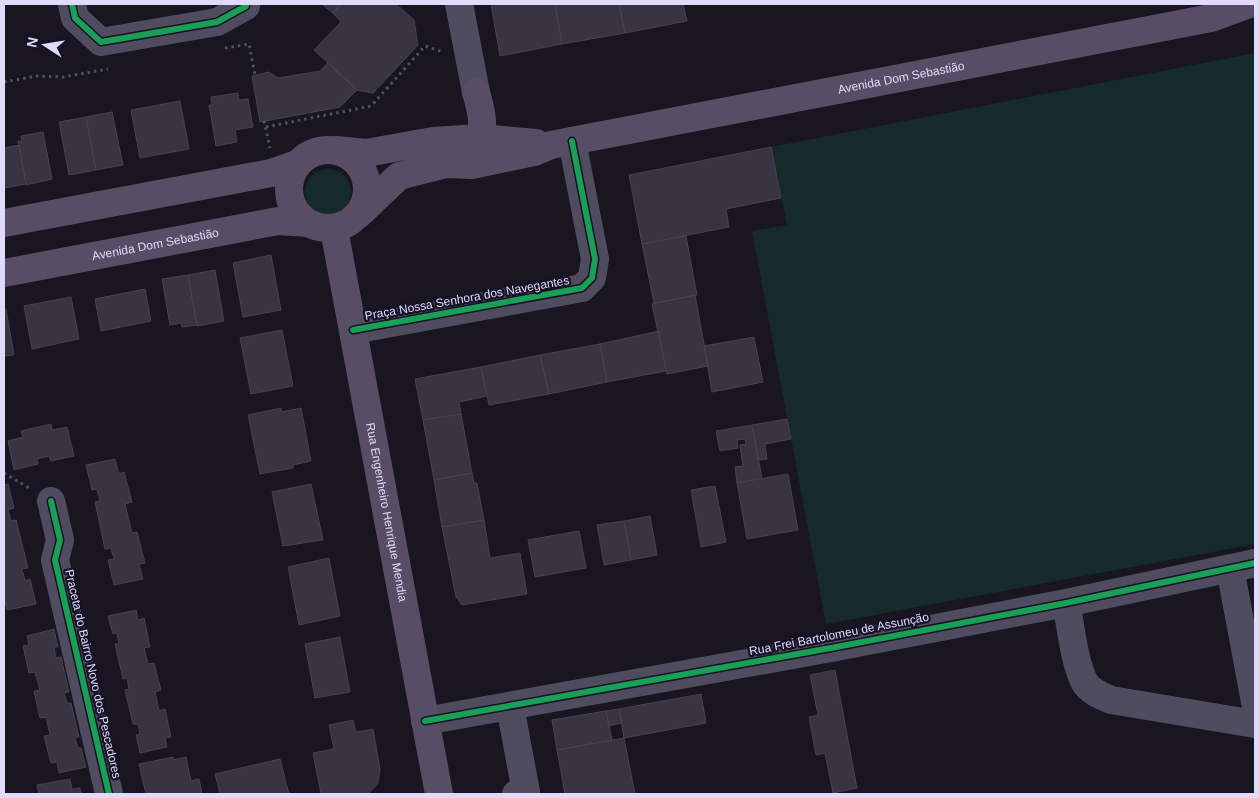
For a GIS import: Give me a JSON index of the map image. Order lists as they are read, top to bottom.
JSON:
{
  "streets": {
    "main road": ["Avenida Dom Sebastião", "Rua Engenheiro Henrique Mendia"],
    "street": ["Praça Nossa Senhora dos Navegantes", "Rua Frei Bartolomeu de Assunção", "Praceta do Bairro Novo dos Pescadores"]
  },
  "crossings": [
    ["Avenida Dom Sebastião", "Praça Nossa Senhora dos Navegantes"],
    ["Avenida Dom Sebastião", "Rua Engenheiro Henrique Mendia"],
    ["Praça Nossa Senhora dos Navegantes", "Rua Engenheiro Henrique Mendia"],
    ["Rua Engenheiro Henrique Mendia", "Rua Frei Bartolomeu de Assunção"]
  ],
  "north": "left"
}
